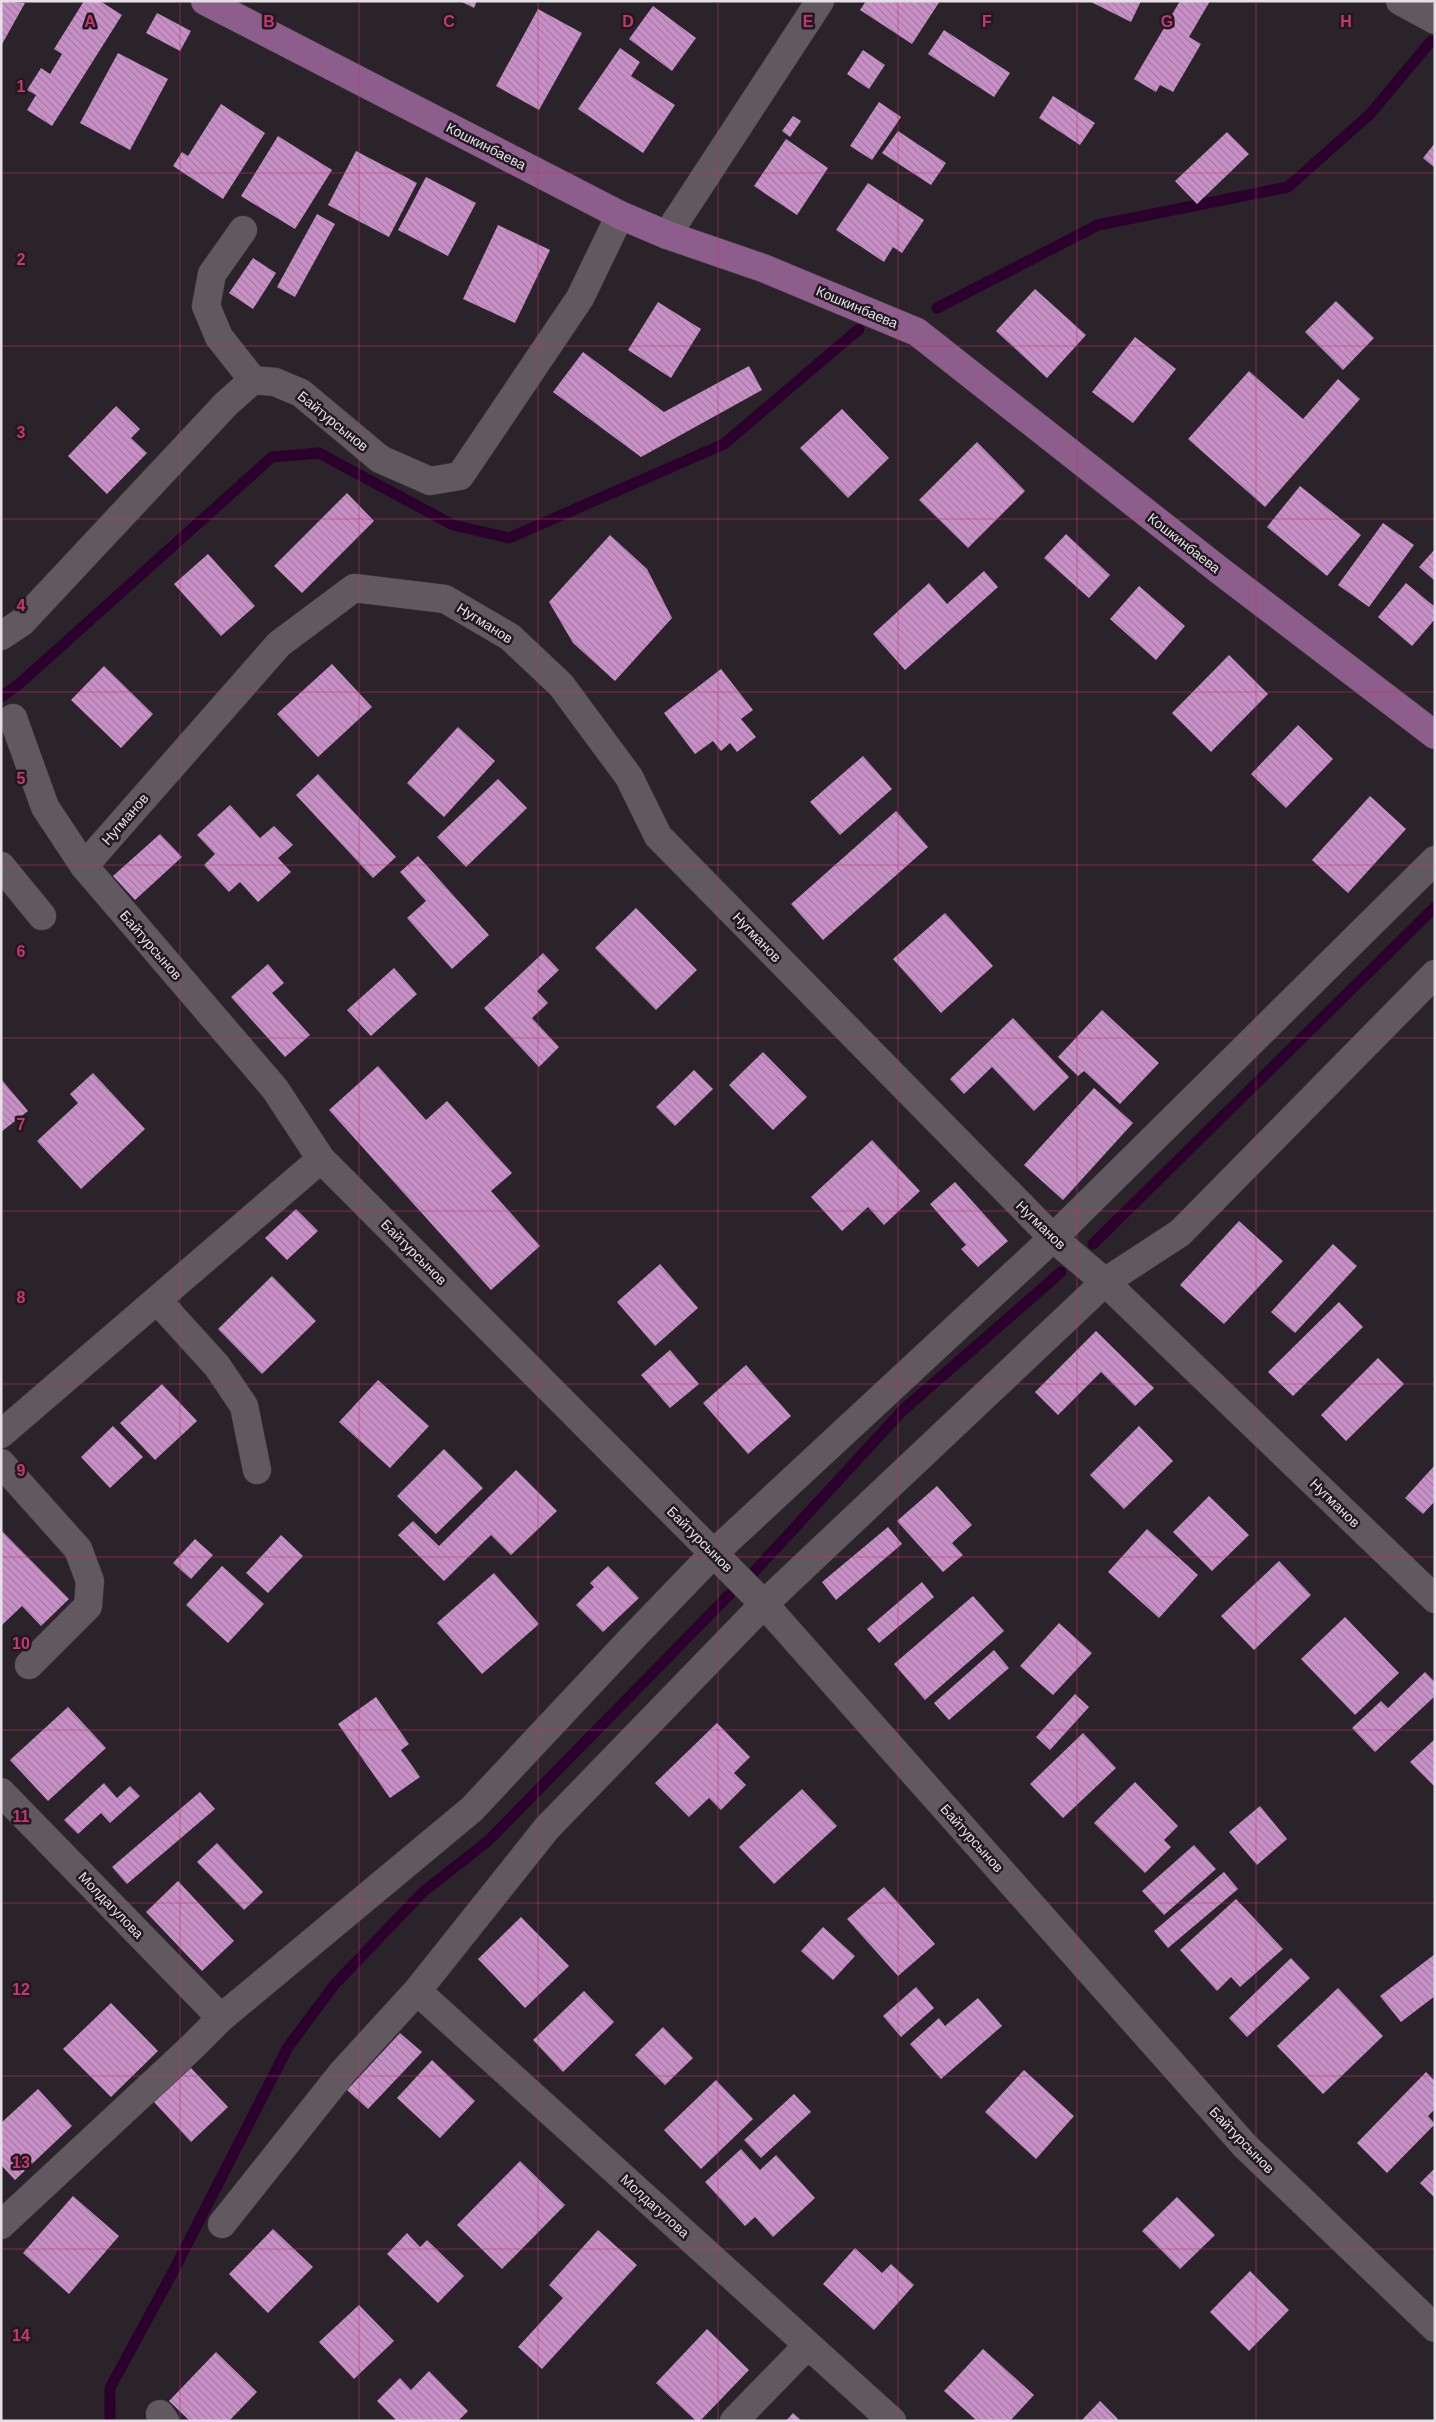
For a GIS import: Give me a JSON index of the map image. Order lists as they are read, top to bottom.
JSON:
{
  "streets": {
    "main road": ["Кошкинбаева"],
    "street": ["Байтурсынов", "Нугманов", "Молдагулова"]
  },
  "crossings": [
    ["Кошкинбаева", "Байтурсынов"],
    ["Байтурсынов", "Нугманов"]
  ],
  "grid": {
    "columns": [
      "A",
      "B",
      "C",
      "D",
      "E",
      "F",
      "G",
      "H"
    ],
    "rows": [
      "1",
      "2",
      "3",
      "4",
      "5",
      "6",
      "7",
      "8",
      "9",
      "10",
      "11",
      "12",
      "13",
      "14"
    ]
  }
}
